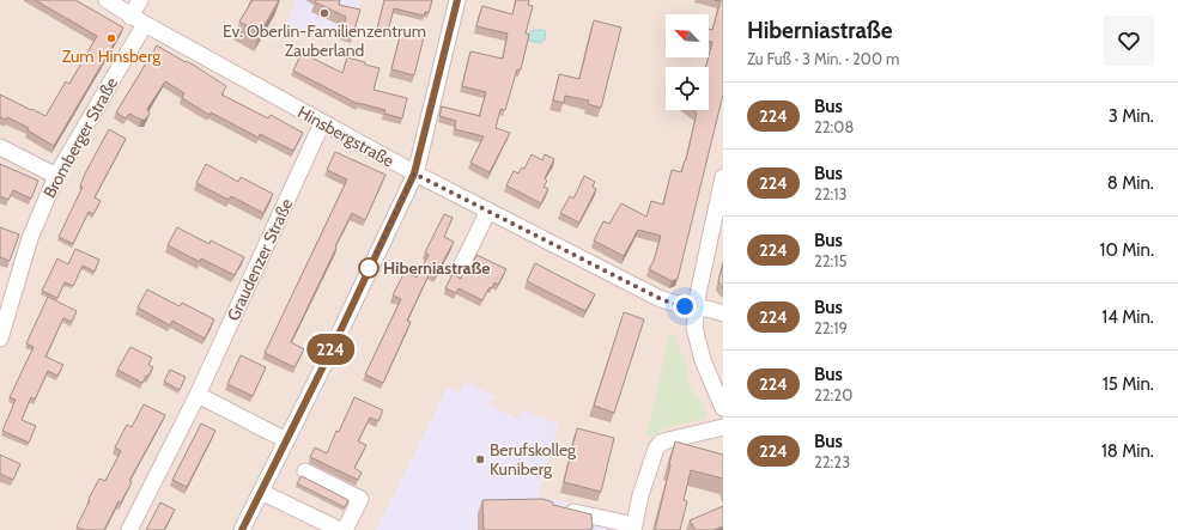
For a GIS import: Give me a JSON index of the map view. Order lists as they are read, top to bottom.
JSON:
{
  "streets": {
    "street": ["Hinsbergstraße", "Bromberger Straße", "Graudenzer Straße"]
  },
  "crossings": [
    ["Hinsbergstraße", "Bromberger Straße"],
    ["Hinsbergstraße", "Graudenzer Straße"]
  ],
  "places": [
    "Ev. Oberlin-Familienzentrum Zauberland",
    "Zum Hinsberg",
    "Hiberniastraße",
    "Berufskolleg Kuniberg"
  ],
  "lines": ["bus line 224"],
  "north": "top left",
  "page": {
    "on_map": "224",
    "heading": ["Hiberniastraße", "Zu Fuß · 3 Min. · 200 m"],
    "list": [
      {
        "mark": "224",
        "name": "Bus",
        "note": "22:08",
        "value": "3 Min."
      },
      {
        "mark": "224",
        "name": "Bus",
        "note": "22:13",
        "value": "8 Min."
      },
      {
        "mark": "224",
        "name": "Bus",
        "note": "22:15",
        "value": "10 Min."
      },
      {
        "mark": "224",
        "name": "Bus",
        "note": "22:19",
        "value": "14 Min."
      },
      {
        "mark": "224",
        "name": "Bus",
        "note": "22:20",
        "value": "15 Min."
      },
      {
        "mark": "224",
        "name": "Bus",
        "note": "22:23",
        "value": "18 Min."
      }
    ]
  }
}
